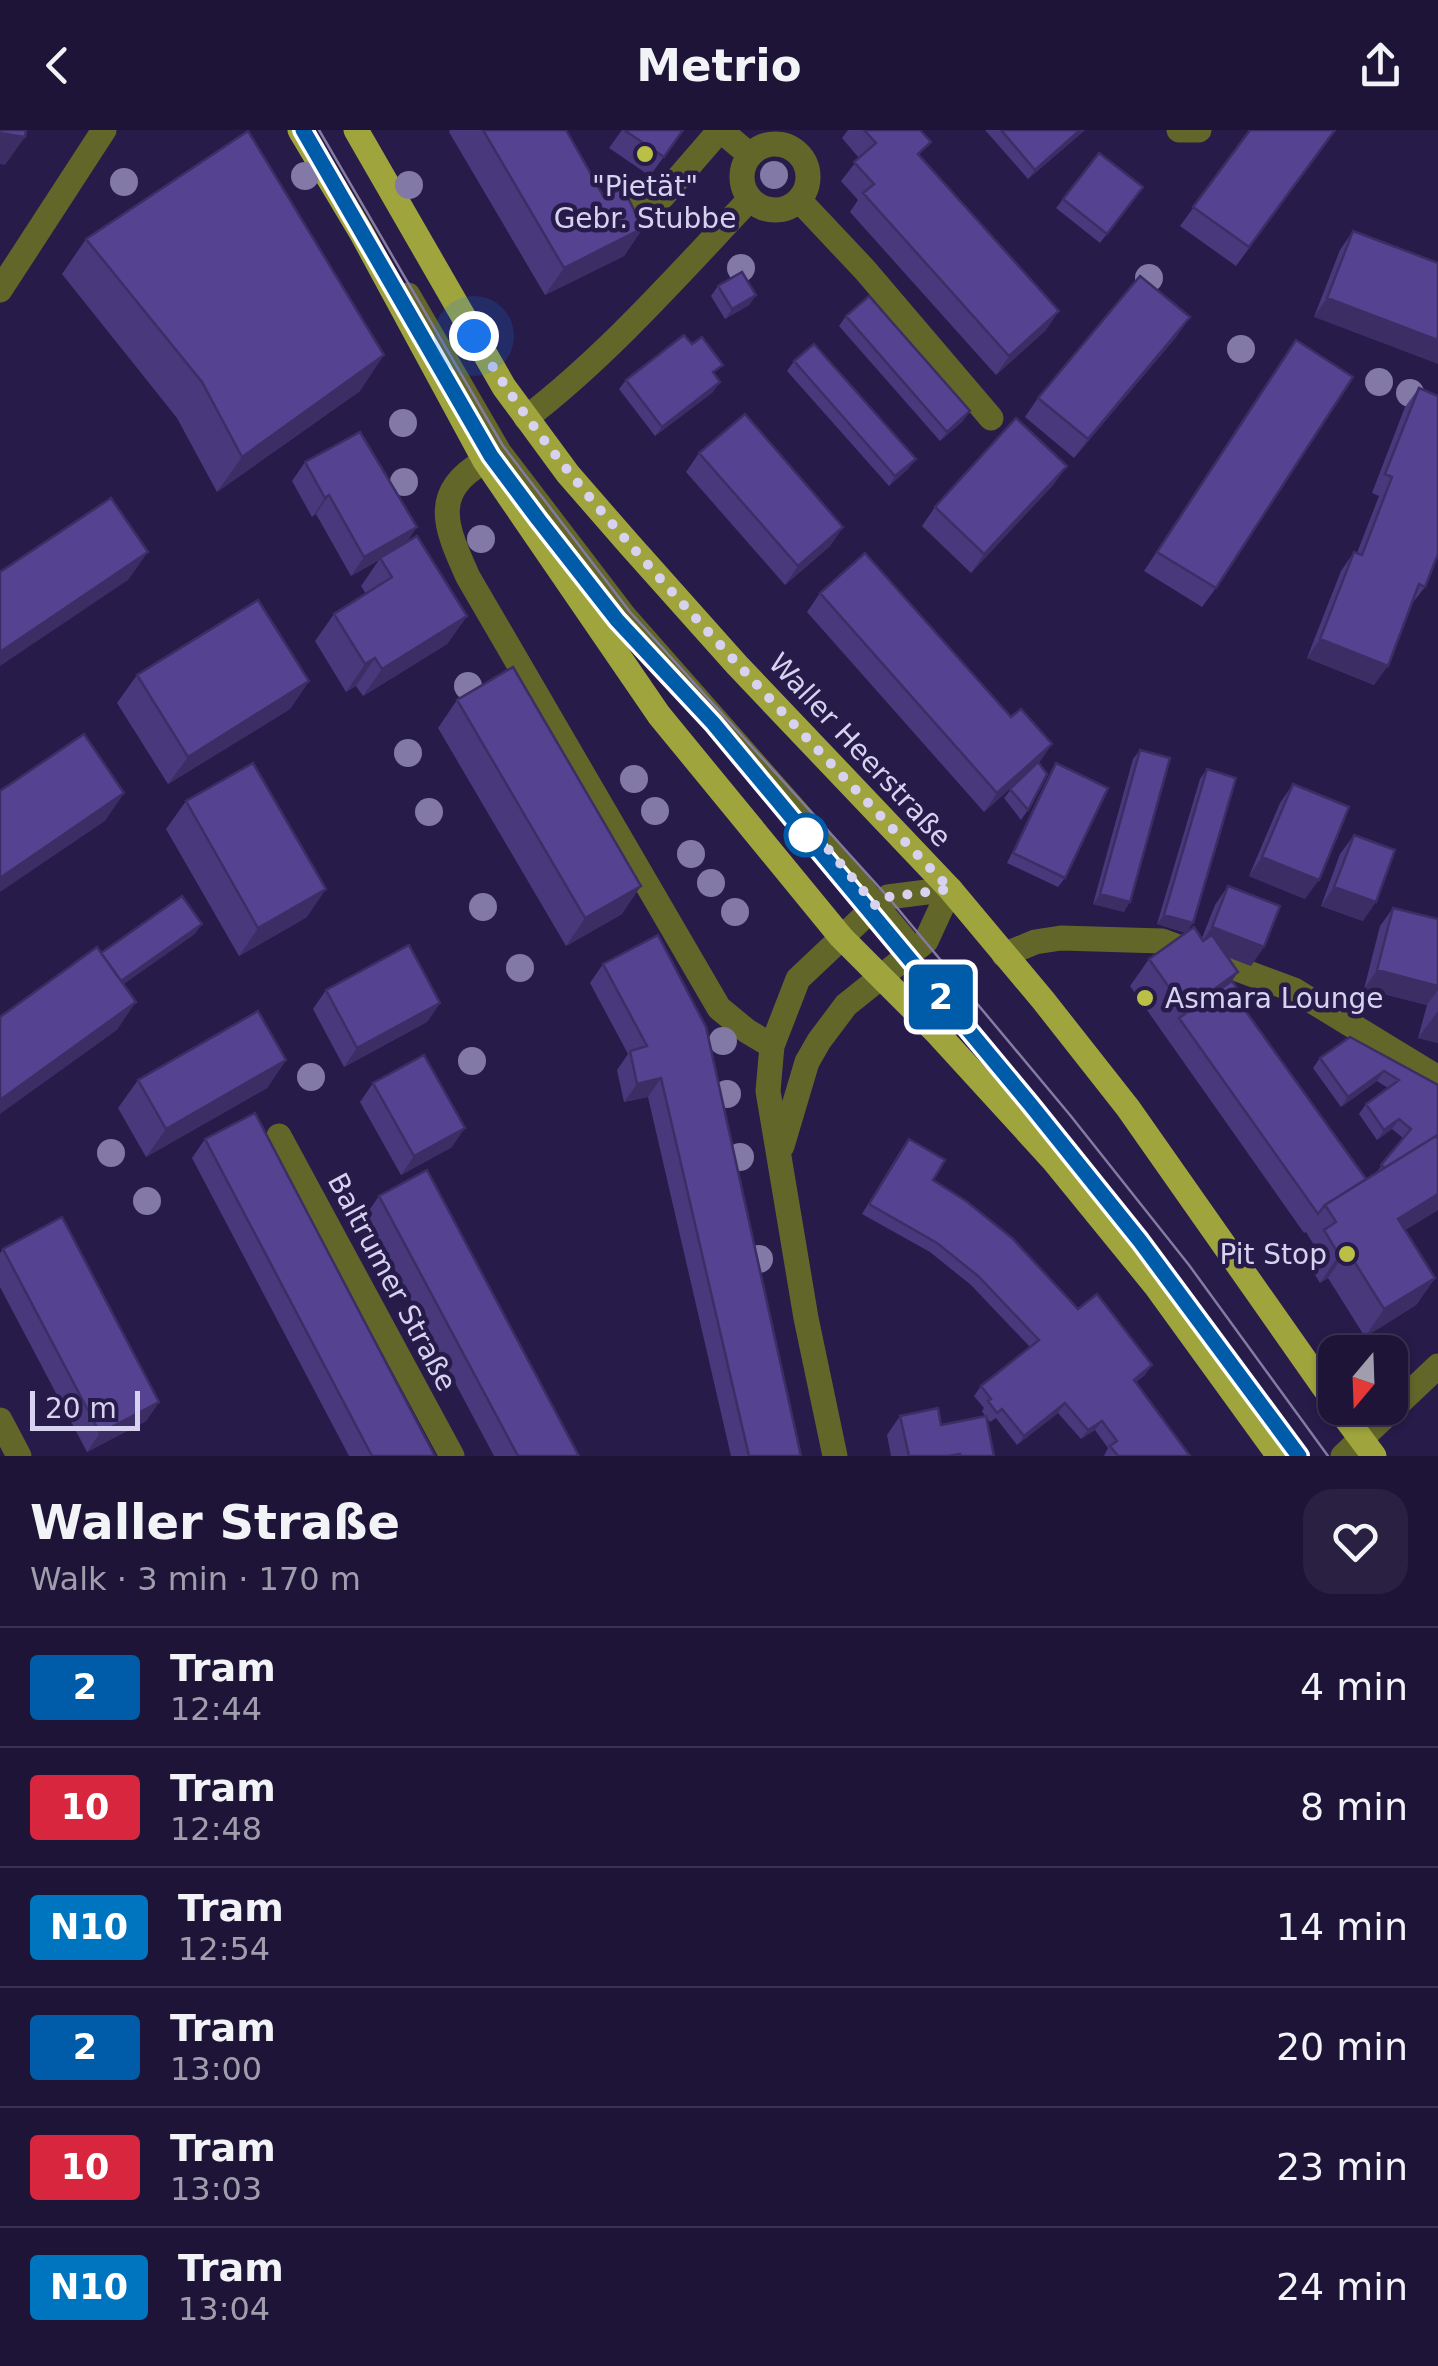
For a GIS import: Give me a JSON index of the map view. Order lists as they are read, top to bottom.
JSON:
{
  "streets": {
    "main road": ["Waller Heerstraße"],
    "street": ["Baltrumer Straße"]
  },
  "places": ["\"Pietät\" Gebr. Stubbe", "Asmara Lounge", "Pit Stop"],
  "lines": ["tram line 2"],
  "scale_bar": "20 m",
  "north": "bottom",
  "page": {
    "header": "Metrio",
    "on_map": "2",
    "scale": "20 m",
    "heading": ["Waller Straße", "Walk · 3 min · 170 m"],
    "list": [
      {
        "mark": "2",
        "name": "Tram",
        "note": "12:44",
        "value": "4 min"
      },
      {
        "mark": "10",
        "name": "Tram",
        "note": "12:48",
        "value": "8 min"
      },
      {
        "mark": "N10",
        "name": "Tram",
        "note": "12:54",
        "value": "14 min"
      },
      {
        "mark": "2",
        "name": "Tram",
        "note": "13:00",
        "value": "20 min"
      },
      {
        "mark": "10",
        "name": "Tram",
        "note": "13:03",
        "value": "23 min"
      },
      {
        "mark": "N10",
        "name": "Tram",
        "note": "13:04",
        "value": "24 min"
      }
    ]
  }
}
